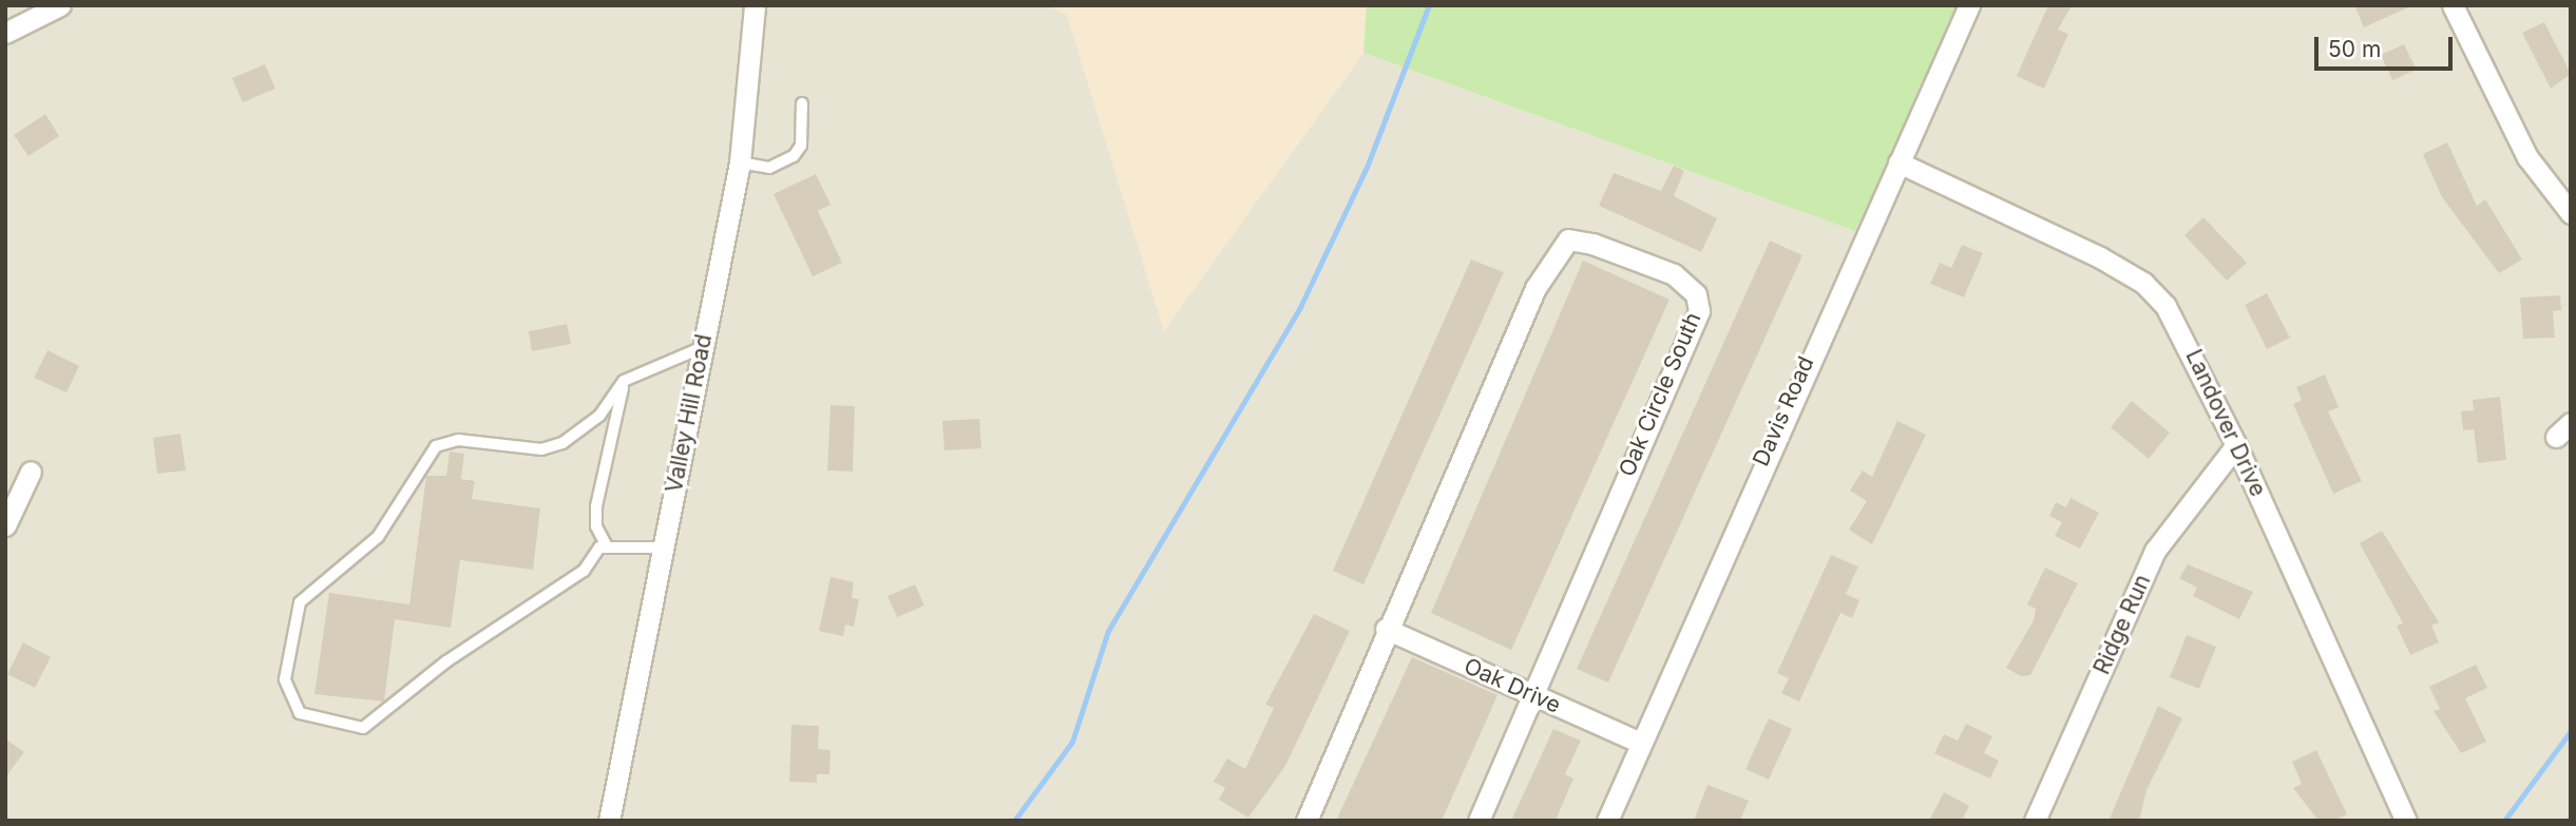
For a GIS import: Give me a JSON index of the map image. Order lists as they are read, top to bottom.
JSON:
{
  "streets": {
    "street": [
      "Oak Circle South",
      "Davis Road",
      "Valley Hill Road",
      "Landover Drive",
      "Ridge Run",
      "Oak Drive"
    ]
  },
  "crossings": [
    ["Oak Circle South", "Oak Drive"],
    ["Davis Road", "Landover Drive"],
    ["Davis Road", "Oak Drive"],
    ["Landover Drive", "Ridge Run"]
  ],
  "scale_bar": "50 m"
}
